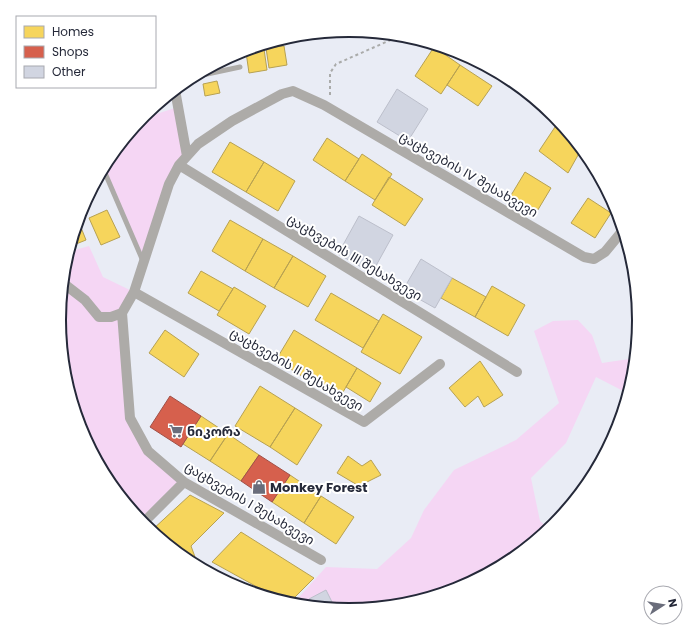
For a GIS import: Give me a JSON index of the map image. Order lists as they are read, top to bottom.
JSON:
{
  "streets": {
    "street": [
      "ცაცხვების IV შესახვევი",
      "ცაცხვების III შესახვევი",
      "ცაცხვების II შესახვევი",
      "ცაცხვების I შესახვევი"
    ]
  },
  "places": {
    "supermarket": ["ნიკორა"],
    "shop": ["Monkey Forest"]
  },
  "legend": ["Homes", "Shops", "Other"],
  "north": "right"
}
